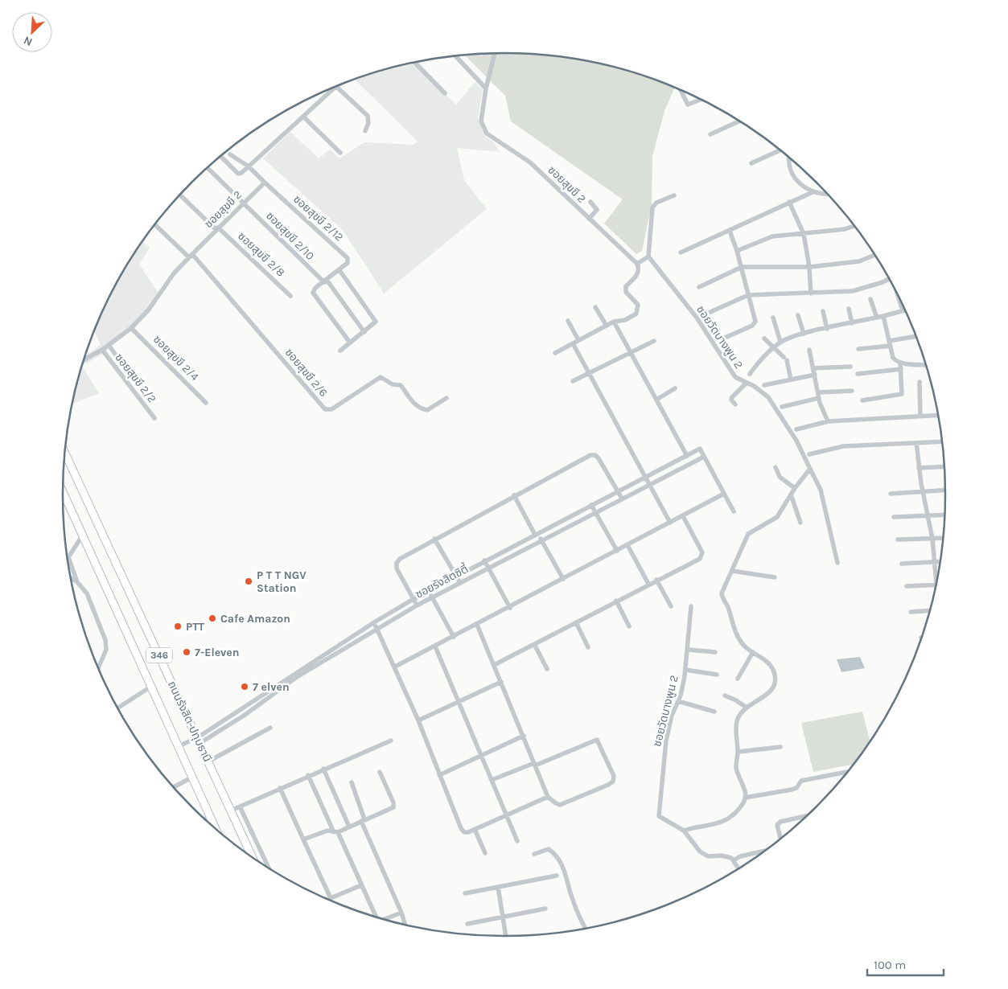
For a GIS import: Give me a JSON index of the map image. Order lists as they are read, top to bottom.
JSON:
{
  "streets": {
    "main road": ["346", "ถนนรังสิต-ปทุมธานี"],
    "street": [
      "ซอยสุขขี 2",
      "ซอยสุขขี 2/12",
      "ซอยสุขขี 2/10",
      "ซอยสุขขี 2/8",
      "ซอยวัดบางพูน 2",
      "ซอยสุขขี 2/4",
      "ซอยสุขขี 2/6",
      "ซอยสุขขี 2/2",
      "ซอยรังสิตซิตี้"
    ]
  },
  "crossings": [
    ["ซอยสุขขี 2", "ซอยสุขขี 2/12"],
    ["ซอยสุขขี 2", "ซอยสุขขี 2/10"],
    ["ซอยสุขขี 2", "ซอยสุขขี 2/8"],
    ["ซอยสุขขี 2", "ซอยสุขขี 2/4"],
    ["ซอยสุขขี 2", "ซอยสุขขี 2/6"],
    ["ซอยสุขขี 2", "ซอยสุขขี 2/2"],
    ["ซอยรังสิตซิตี้", "ถนนรังสิต-ปทุมธานี"]
  ],
  "places": [
    "P T T NGV Station",
    "Cafe Amazon",
    "PTT",
    "7-Eleven",
    "7 elven"
  ],
  "scale_bar": "100 m",
  "north": "bottom left"
}
